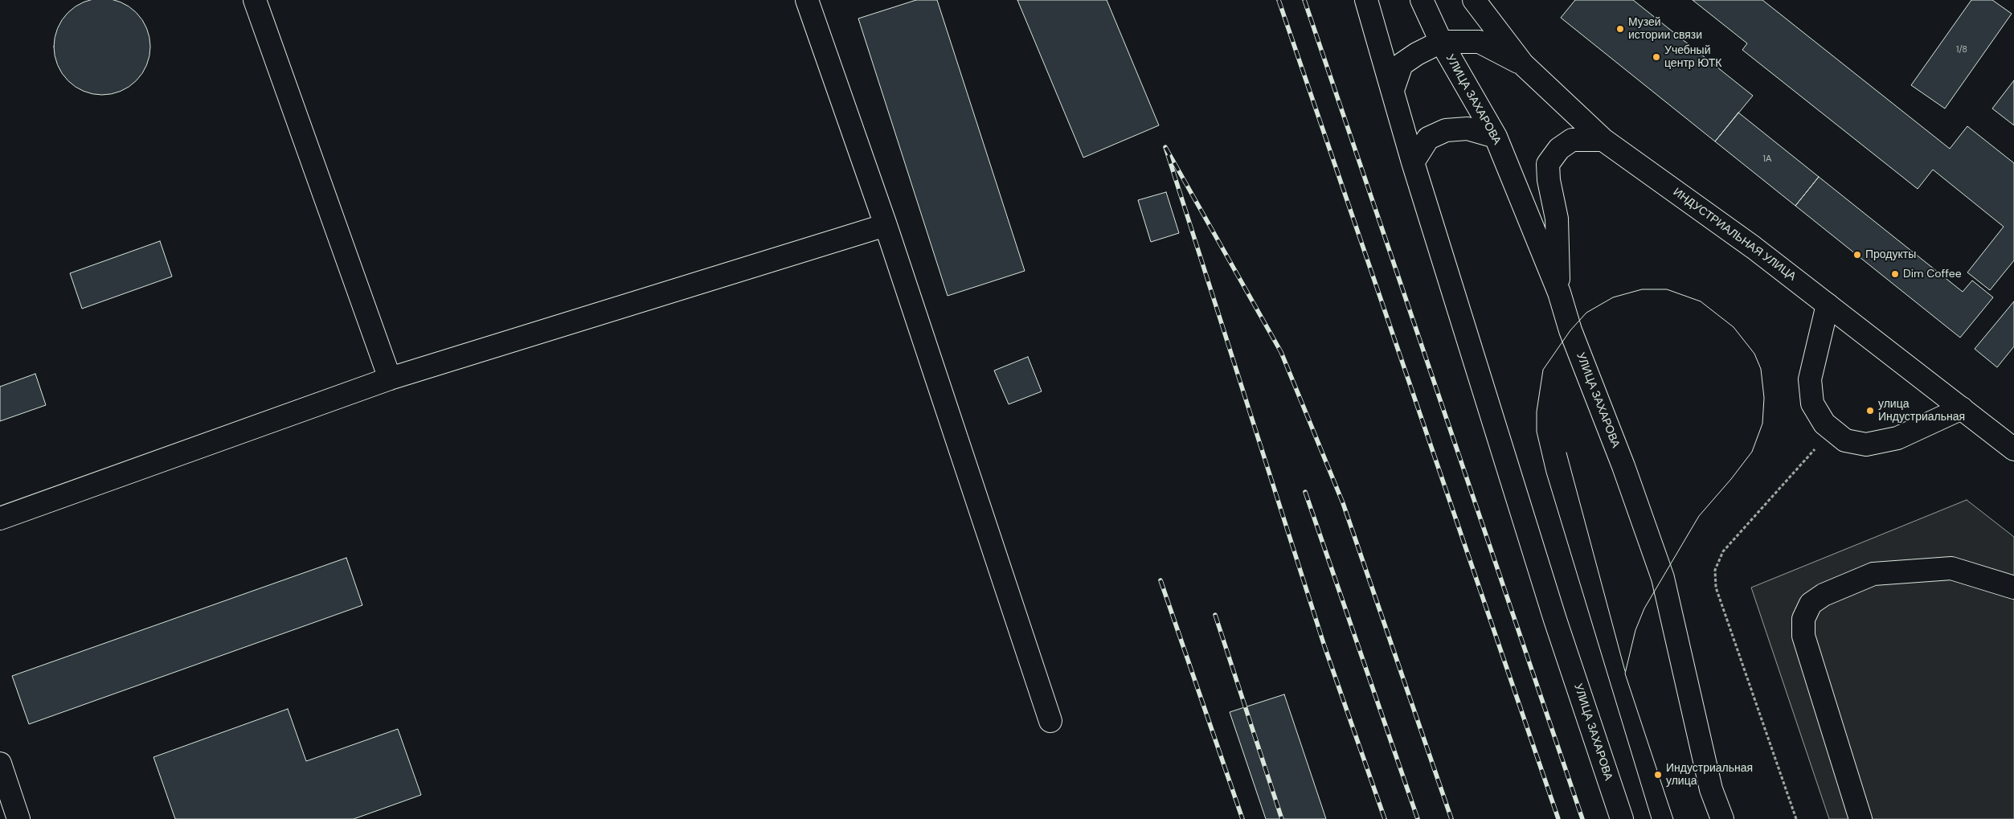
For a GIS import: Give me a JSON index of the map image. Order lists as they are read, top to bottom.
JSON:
{
  "streets": {
    "main road": ["УЛИЦА ЗАХАРОВА", "ИНДУСТРИАЛЬНАЯ УЛИЦА"]
  },
  "places": [
    "Музей истории связи",
    "Учебный центр ЮТК",
    "Продукты",
    "Dim Coffee",
    "улица Индустриальная",
    "Индустриальная улица"
  ],
  "house_numbers": ["1/8", "1А"]
}
